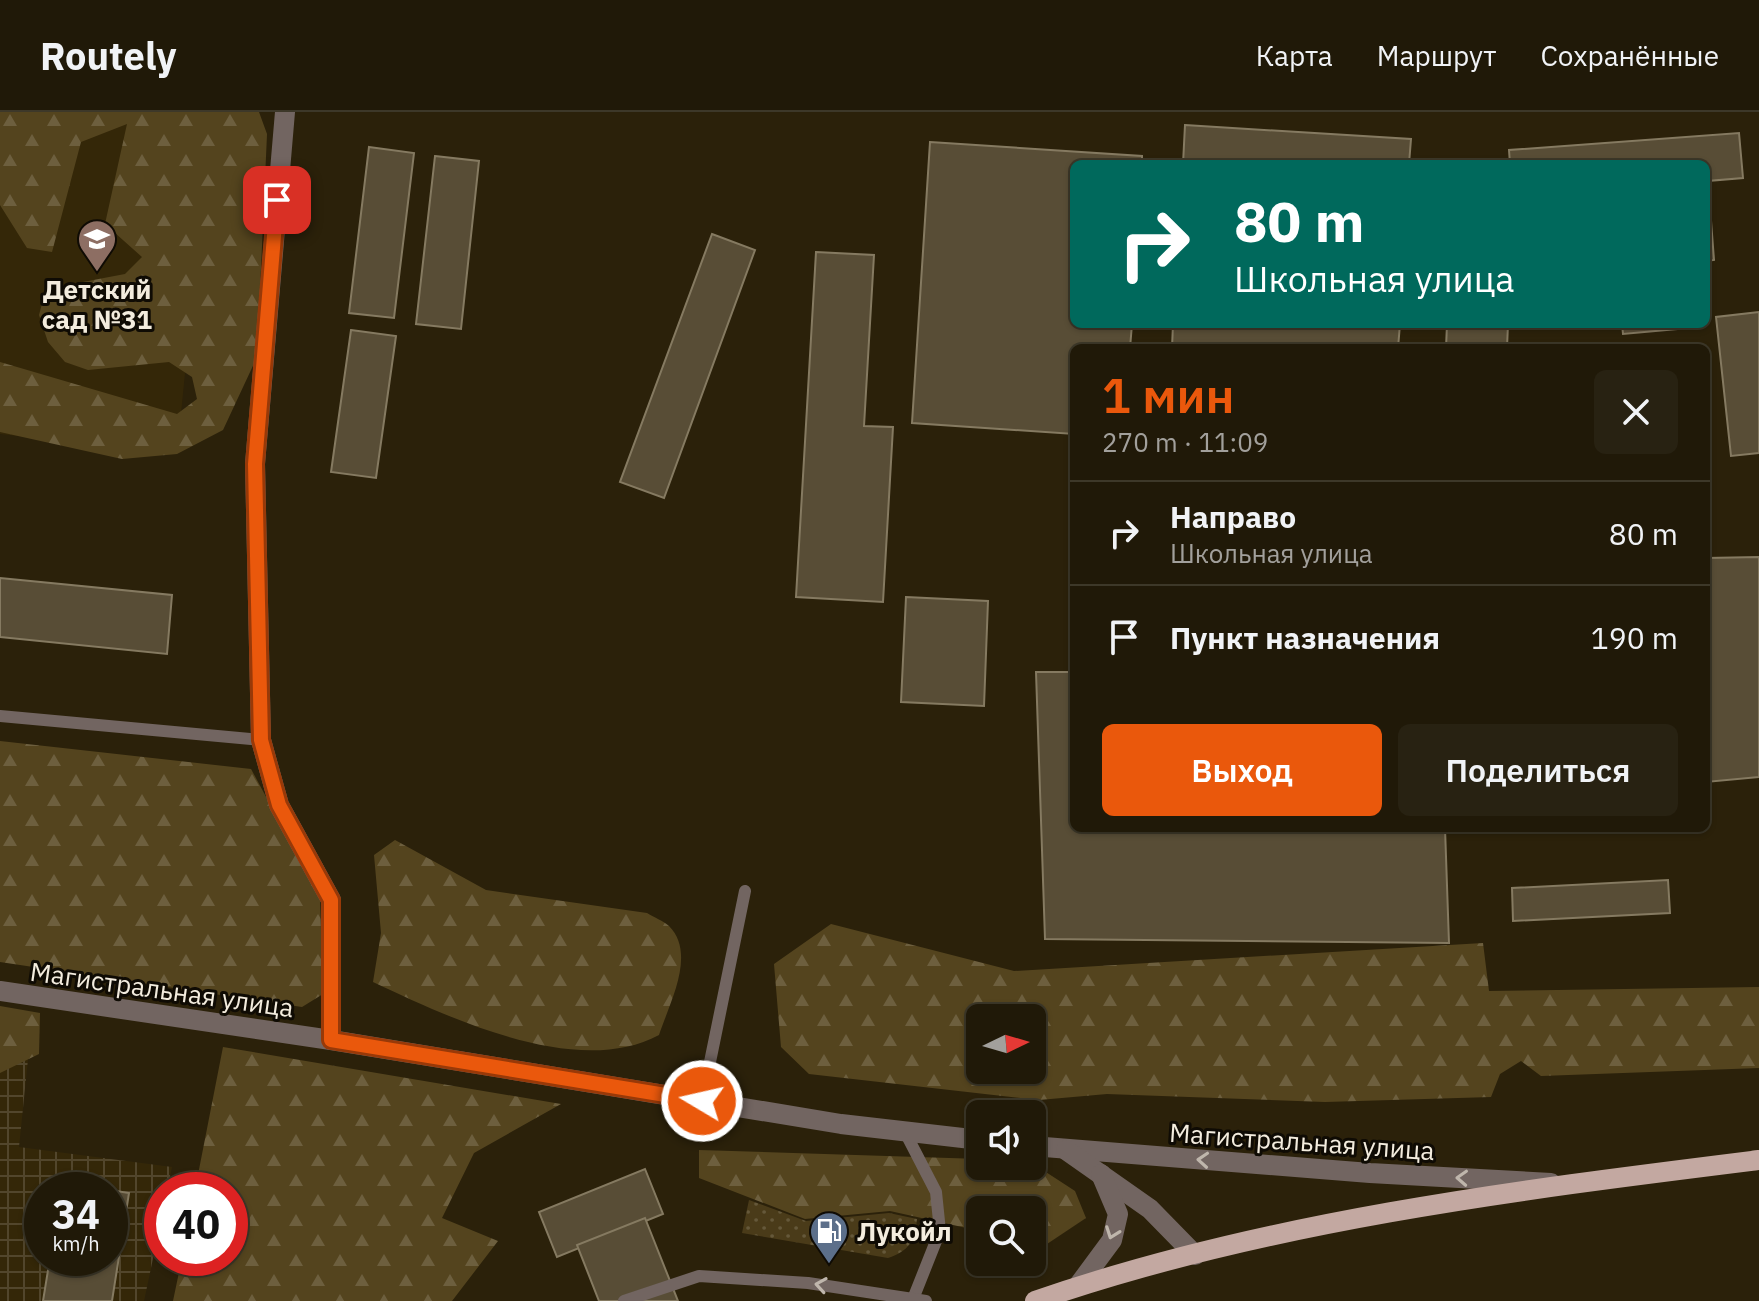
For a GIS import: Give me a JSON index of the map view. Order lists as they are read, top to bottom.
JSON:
{
  "streets": {
    "street": ["Магистральная улица"]
  },
  "places": {
    "school or university": ["Детский сад №31"],
    "fuel station": ["Лукойл"]
  },
  "north": "right",
  "page": {
    "header": "Routely",
    "nav": ["Карта", "Маршрут", "Сохранённые"],
    "turn": ["80 m", "Школьная улица"],
    "heading": ["1 мин", "270 m · 11:09"],
    "list": [
      {
        "name": "Направо",
        "note": "Школьная улица",
        "value": "80 m"
      },
      {
        "name": "Пункт назначения",
        "value": "190 m"
      }
    ],
    "buttons": ["Выход", "Поделиться"],
    "speed": "34 km/h",
    "limit": "40"
  }
}
